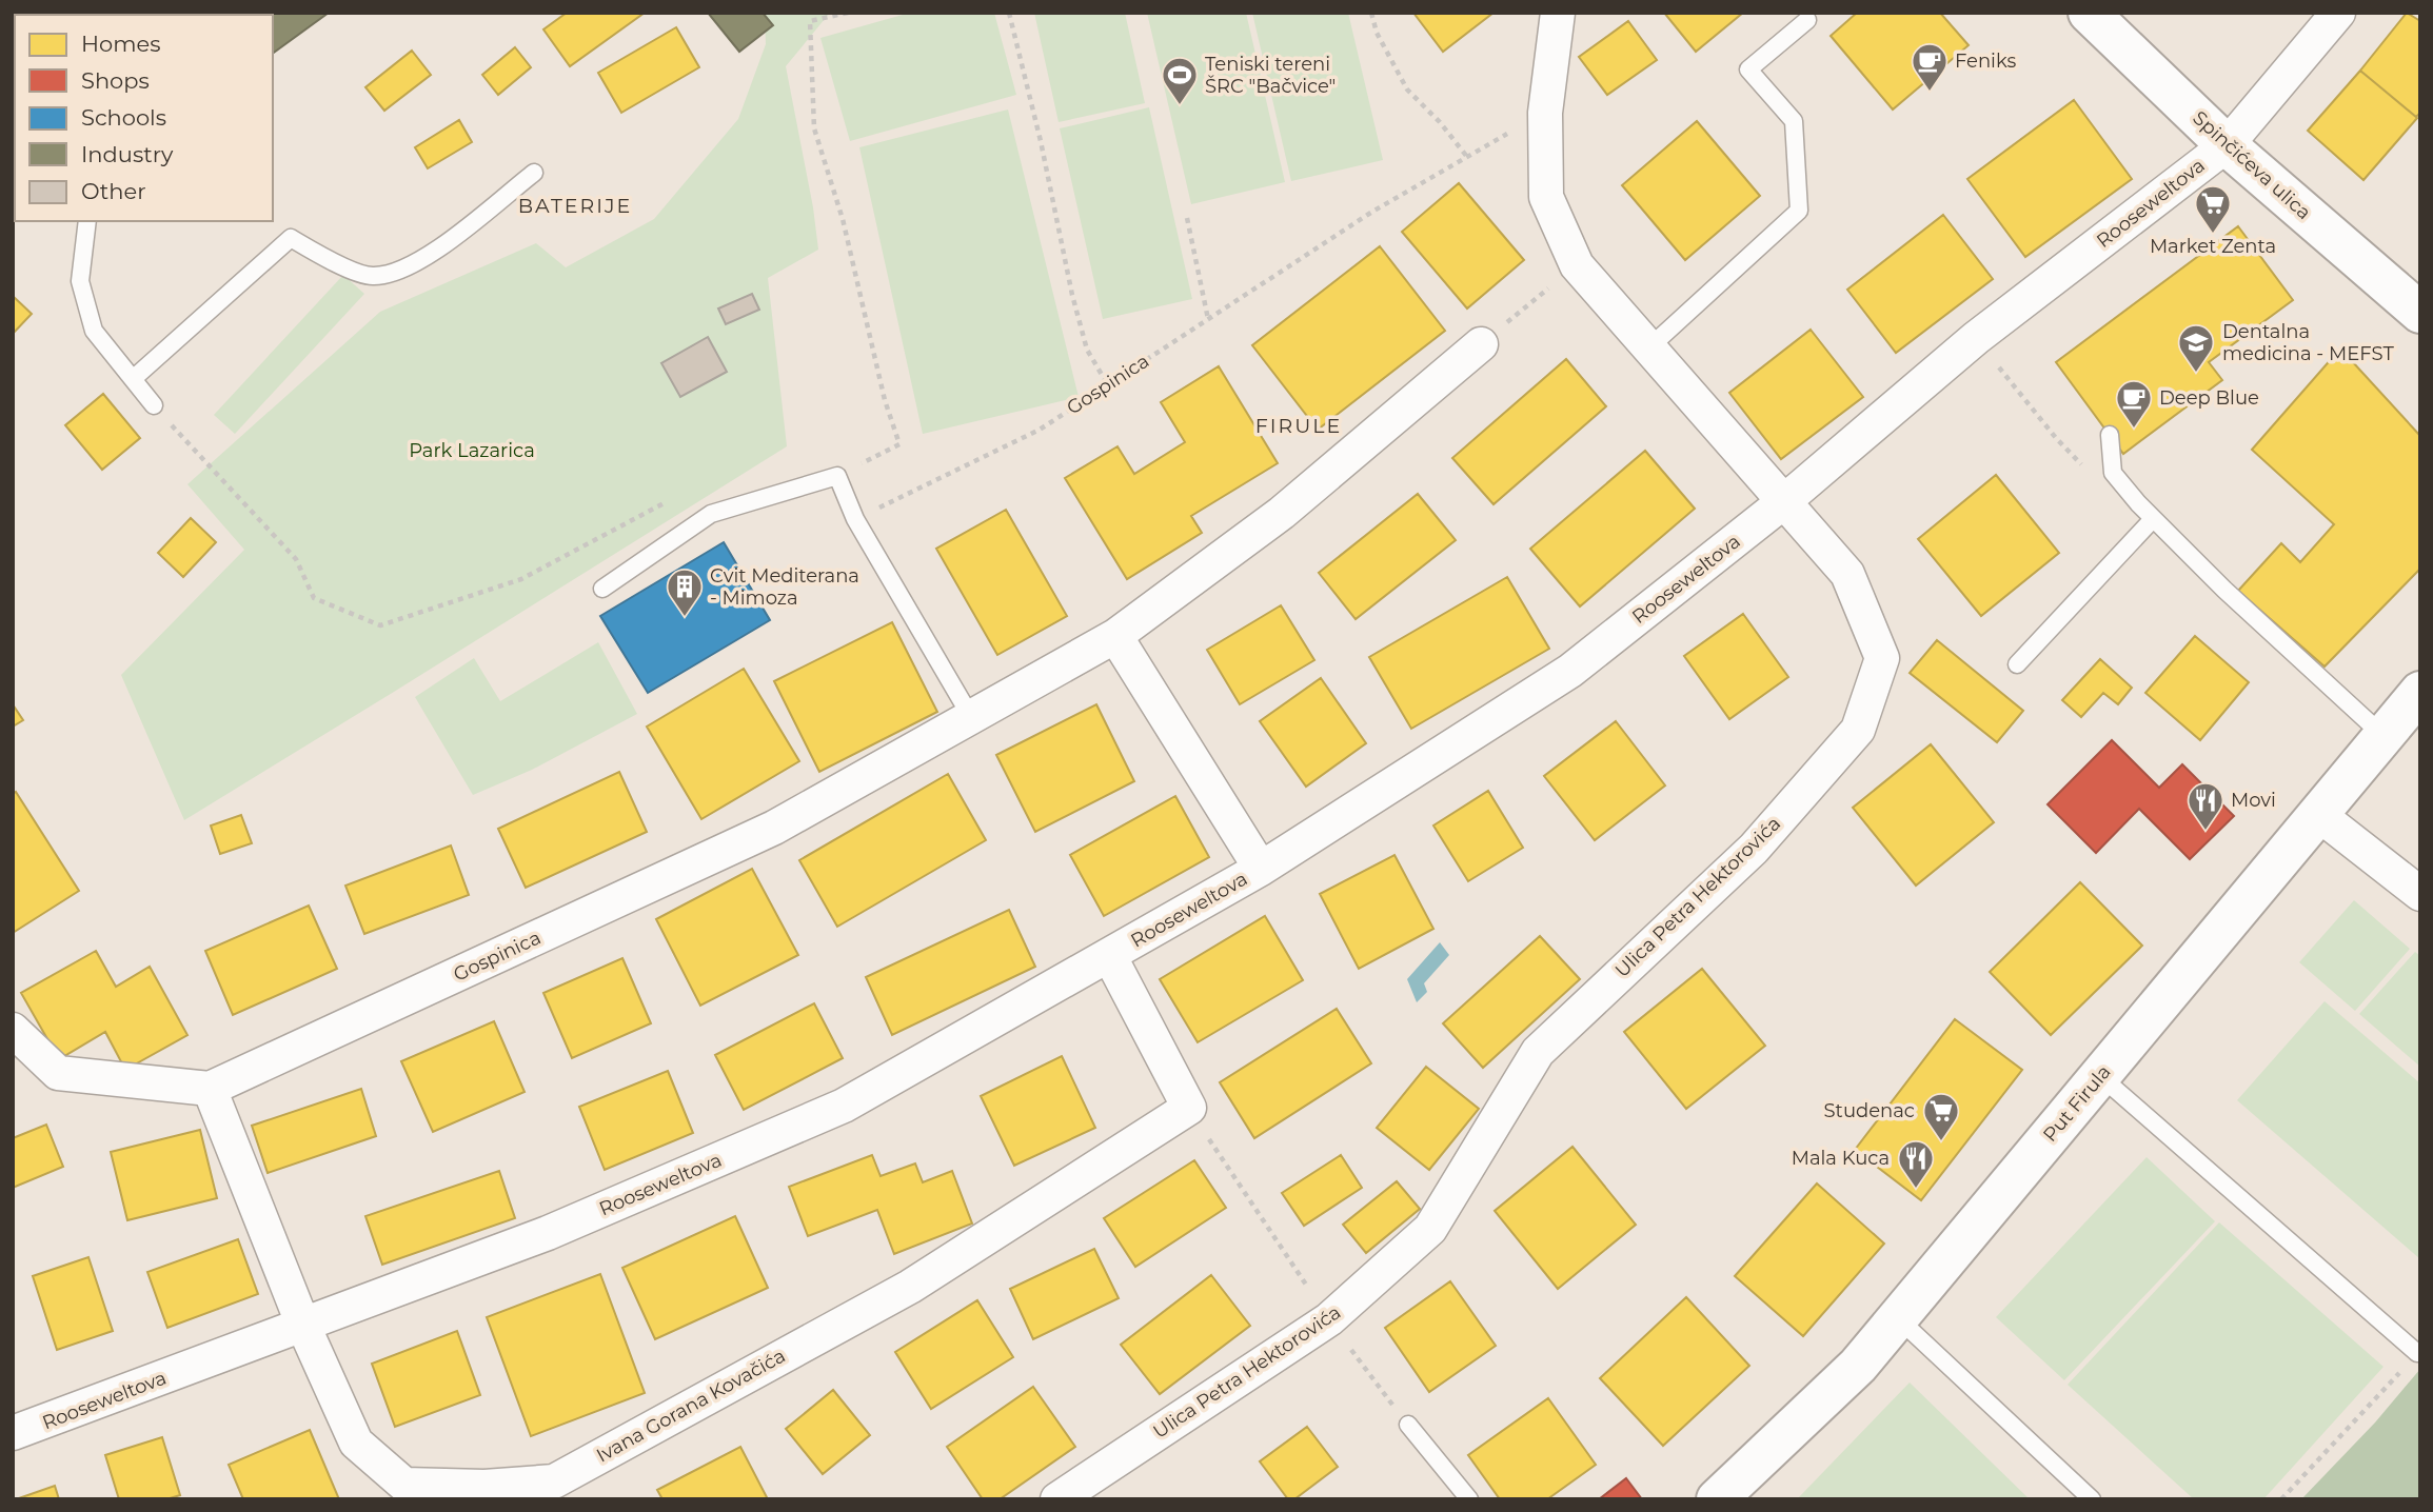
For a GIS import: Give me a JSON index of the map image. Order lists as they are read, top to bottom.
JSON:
{
  "streets": {
    "street": [
      "Spinčićeva ulica",
      "Rooseweltova",
      "Gospinica",
      "Ulica Petra Hektorovića",
      "Put Firula",
      "Ivana Gorana Kovačića"
    ]
  },
  "crossings": [
    ["Spinčićeva ulica", "Rooseweltova"],
    ["Rooseweltova", "Ulica Petra Hektorovića"],
    ["Rooseweltova", "Ivana Gorana Kovačića"],
    ["Gospinica", "Ulica Petra Hektorovića"],
    ["Gospinica", "Ivana Gorana Kovačića"]
  ],
  "districts": ["BATERIJE", "FIRULE"],
  "parks": ["Park Lazarica"],
  "places": {
    "cafe": ["Feniks", "Deep Blue"],
    "sports": ["Teniski tereni ŠRC \"Bačvice\""],
    "supermarket": ["Market Zenta", "Studenac"],
    "school or university": ["Dentalna medicina - MEFST"],
    "building": ["Cvit Mediterana - Mimoza"],
    "restaurant": ["Movi", "Mala Kuca"]
  },
  "legend": [
    "Homes",
    "Shops",
    "Schools",
    "Industry",
    "Other"
  ]
}
